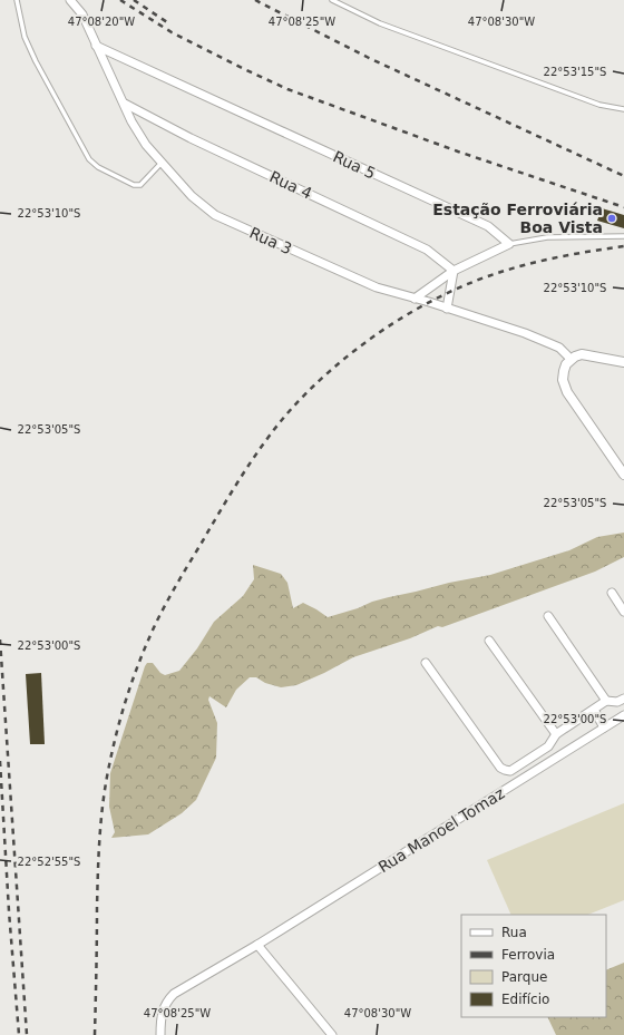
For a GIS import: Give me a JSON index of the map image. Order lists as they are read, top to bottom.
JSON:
{
  "streets": {
    "street": [
      "Rua 5",
      "Rua 4",
      "Rua 3",
      "Rua Manoel Tomaz"
    ]
  },
  "crossings": [
    ["Rua 5", "Rua 3"],
    ["Rua 4", "Rua 3"]
  ],
  "places": ["Estação Ferroviária Boa Vista"],
  "legend": [
    "Rua",
    "Ferrovia",
    "Parque",
    "Edifício"
  ],
  "coordinates": [
    "47°08'20\"W",
    "47°08'25\"W",
    "47°08'30\"W",
    "22°53'15\"S",
    "22°53'10\"S",
    "22°53'05\"S",
    "22°53'00\"S",
    "22°52'55\"S"
  ]
}
